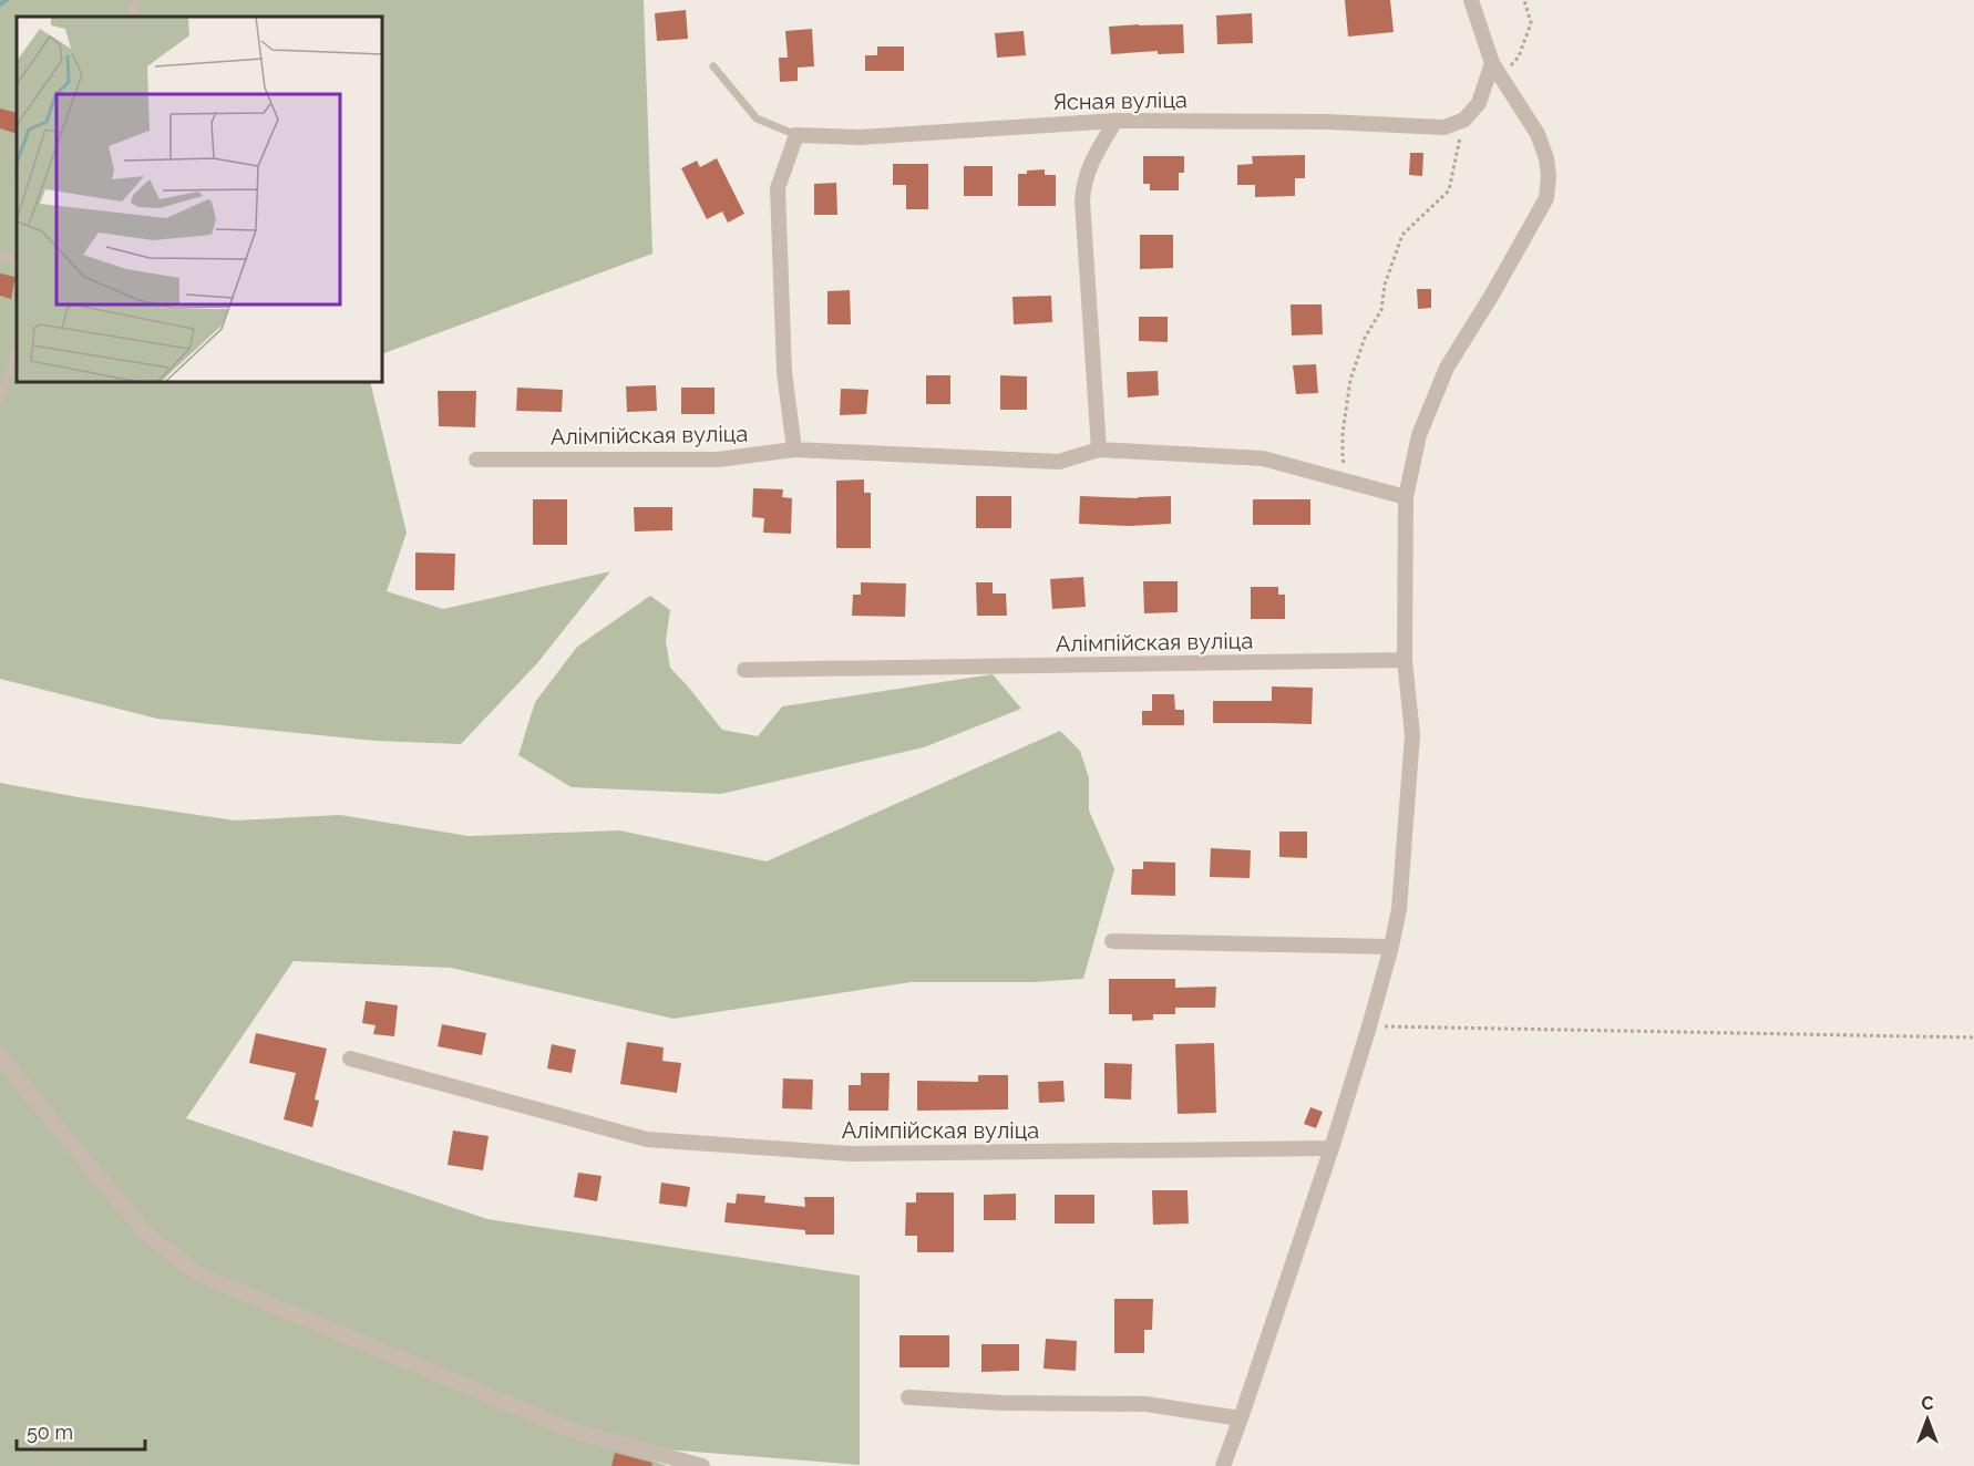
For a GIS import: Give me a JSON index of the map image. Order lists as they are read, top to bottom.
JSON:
{
  "streets": {
    "street": ["Ясная вуліца", "Алімпійская вуліца"]
  },
  "scale_bar": "50 m",
  "north": "top"
}
